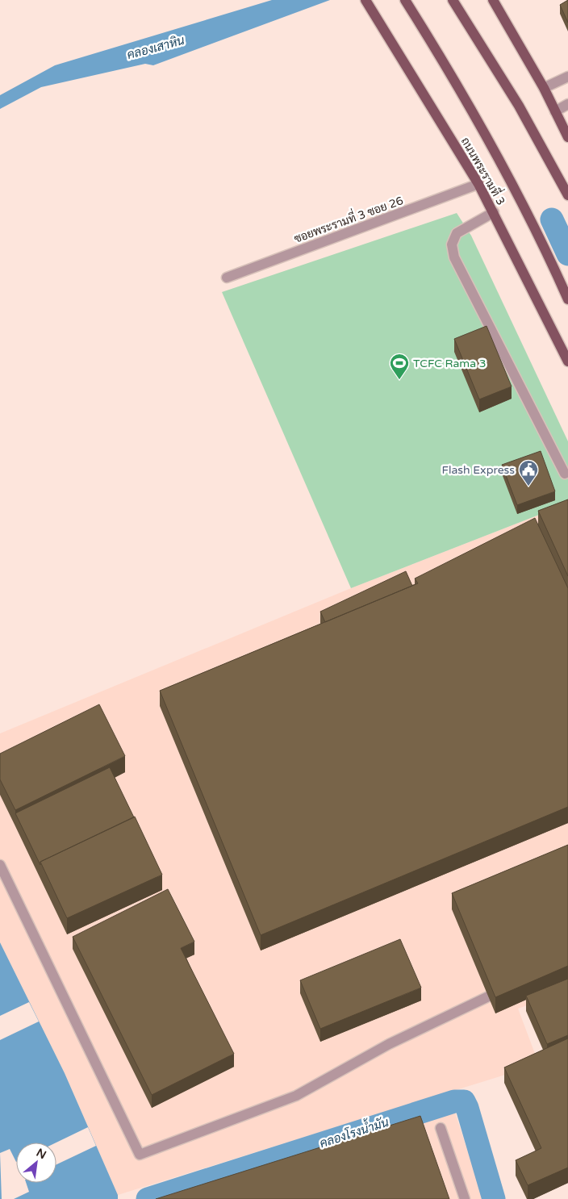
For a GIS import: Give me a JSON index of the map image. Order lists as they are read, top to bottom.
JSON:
{
  "streets": {
    "main road": ["ถนนพระรามที่ 3"],
    "lane": ["ซอยพระรามที่ 3 ซอย 26"]
  },
  "crossings": [
    ["ถนนพระรามที่ 3", "ซอยพระรามที่ 3 ซอย 26"]
  ],
  "water": ["คลองเสาหิน", "คลองโรงน้ำมัน"],
  "places": {
    "sports": ["TCFC Rama 3"],
    "public building": ["Flash Express"]
  },
  "north": "top right"
}
